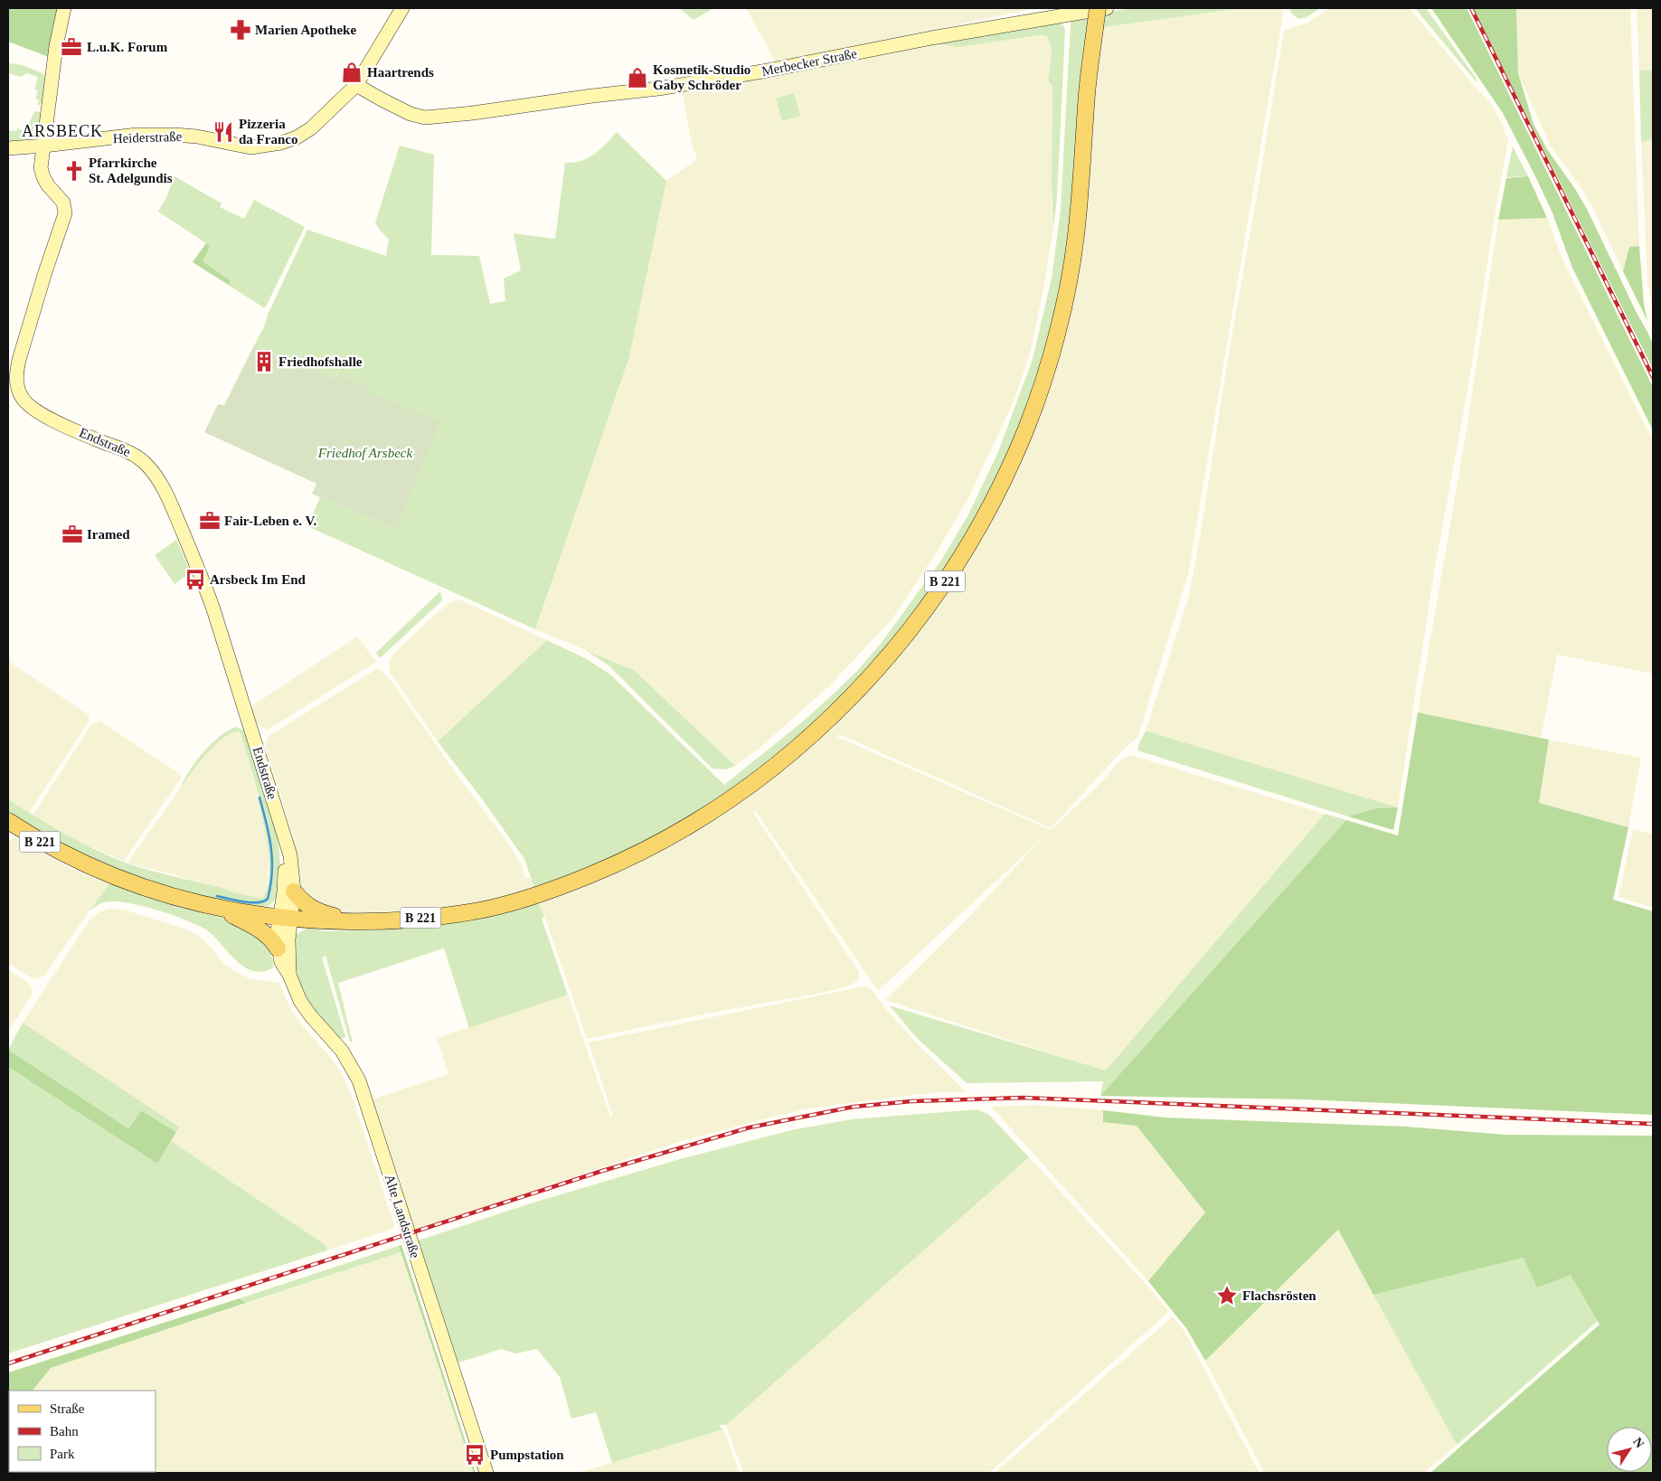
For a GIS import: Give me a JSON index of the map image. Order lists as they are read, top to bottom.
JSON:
{
  "streets": {
    "main road": [
      "Merbecker Straße",
      "Heiderstraße",
      "Endstraße",
      "B 221",
      "Alte Landstraße"
    ]
  },
  "crossings": [
    ["Merbecker Straße", "Heiderstraße"],
    ["Heiderstraße", "Endstraße"],
    ["Endstraße", "B 221"],
    ["B 221", "Alte Landstraße"]
  ],
  "districts": ["ARSBECK"],
  "parks": ["Friedhof Arsbeck"],
  "places": {
    "pharmacy": ["Marien Apotheke"],
    "office": ["L.u.K. Forum", "Fair-Leben e. V.", "Iramed"],
    "shop": ["Haartrends", "Kosmetik-Studio Gaby Schröder"],
    "restaurant": ["Pizzeria da Franco"],
    "church": ["Pfarrkirche St. Adelgundis"],
    "building": ["Friedhofshalle"],
    "bus stop": ["Arsbeck Im End", "Pumpstation"],
    "place": ["Flachsrösten"]
  },
  "legend": ["Straße", "Bahn", "Park"],
  "north": "top right"
}
